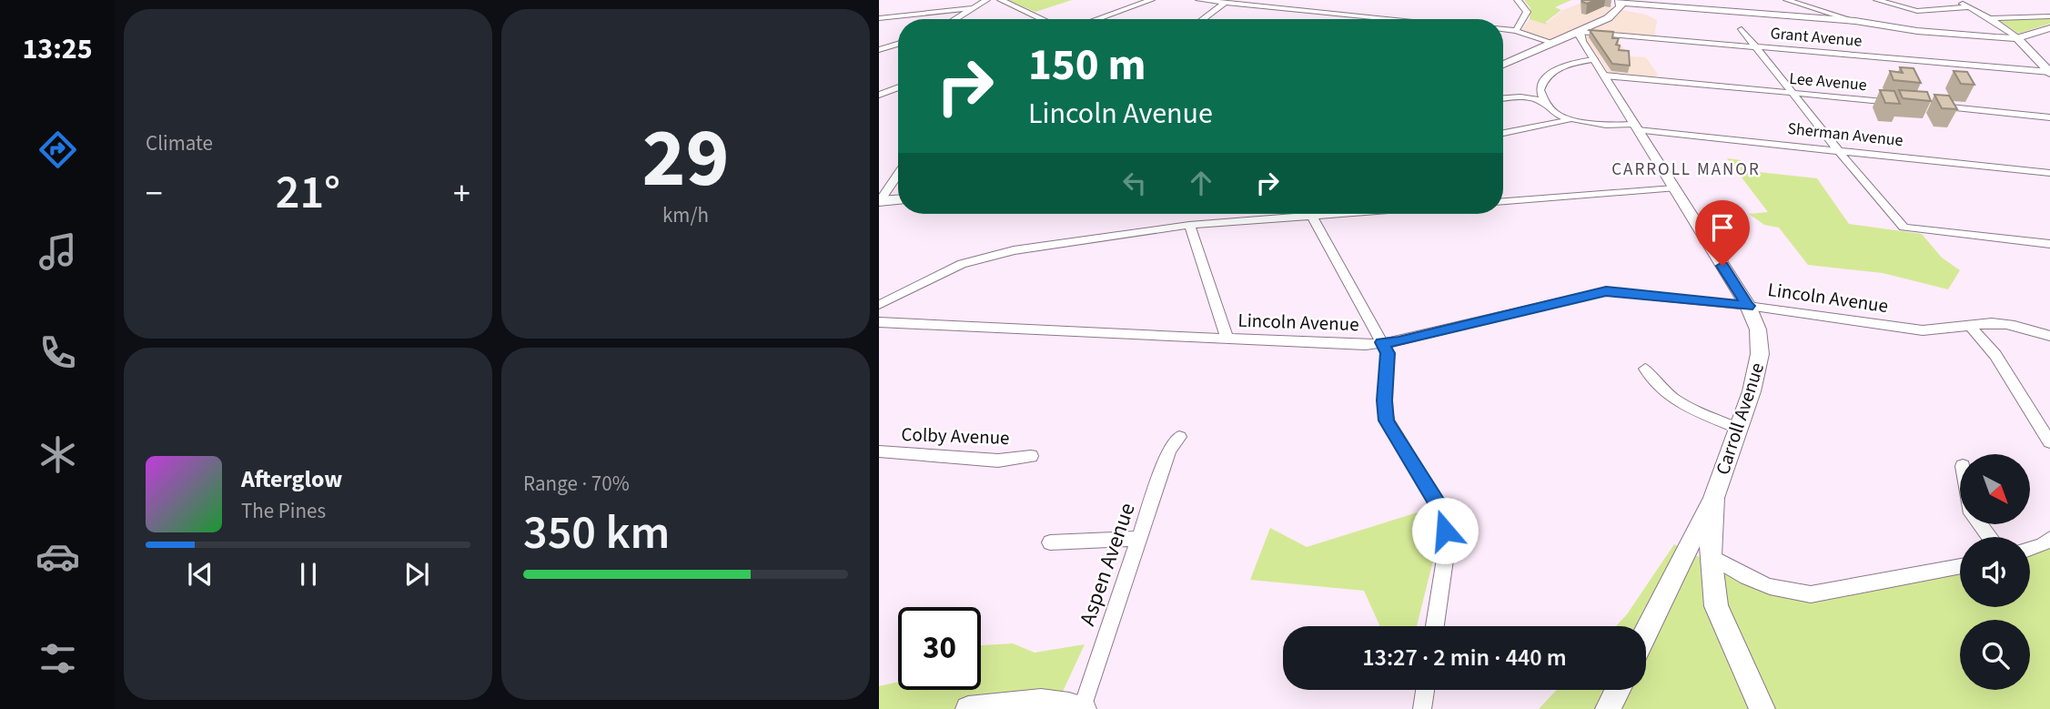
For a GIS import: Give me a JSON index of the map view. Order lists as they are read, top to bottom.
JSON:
{
  "streets": {
    "main road": ["Carroll Avenue"],
    "street": [
      "Grant Avenue",
      "Lee Avenue",
      "Sherman Avenue",
      "Lincoln Avenue",
      "Colby Avenue",
      "Aspen Avenue"
    ]
  },
  "crossings": [
    ["Grant Avenue", "Carroll Avenue"],
    ["Lee Avenue", "Carroll Avenue"],
    ["Sherman Avenue", "Carroll Avenue"],
    ["Lincoln Avenue", "Carroll Avenue"]
  ],
  "districts": ["CARROLL MANOR"],
  "north": "bottom right",
  "page": {
    "tabs": "13:25",
    "tile": [
      "Climate",
      ["29", "km/h"],
      ["Range · 70%", "350 km"]
    ],
    "turn": ["150 m", "Lincoln Avenue"],
    "heat": ["−", "21°", "+"],
    "song": ["Afterglow", "The Pines"],
    "limit": "30",
    "trip": "13:27 · 2 min · 440 m"
  }
}
